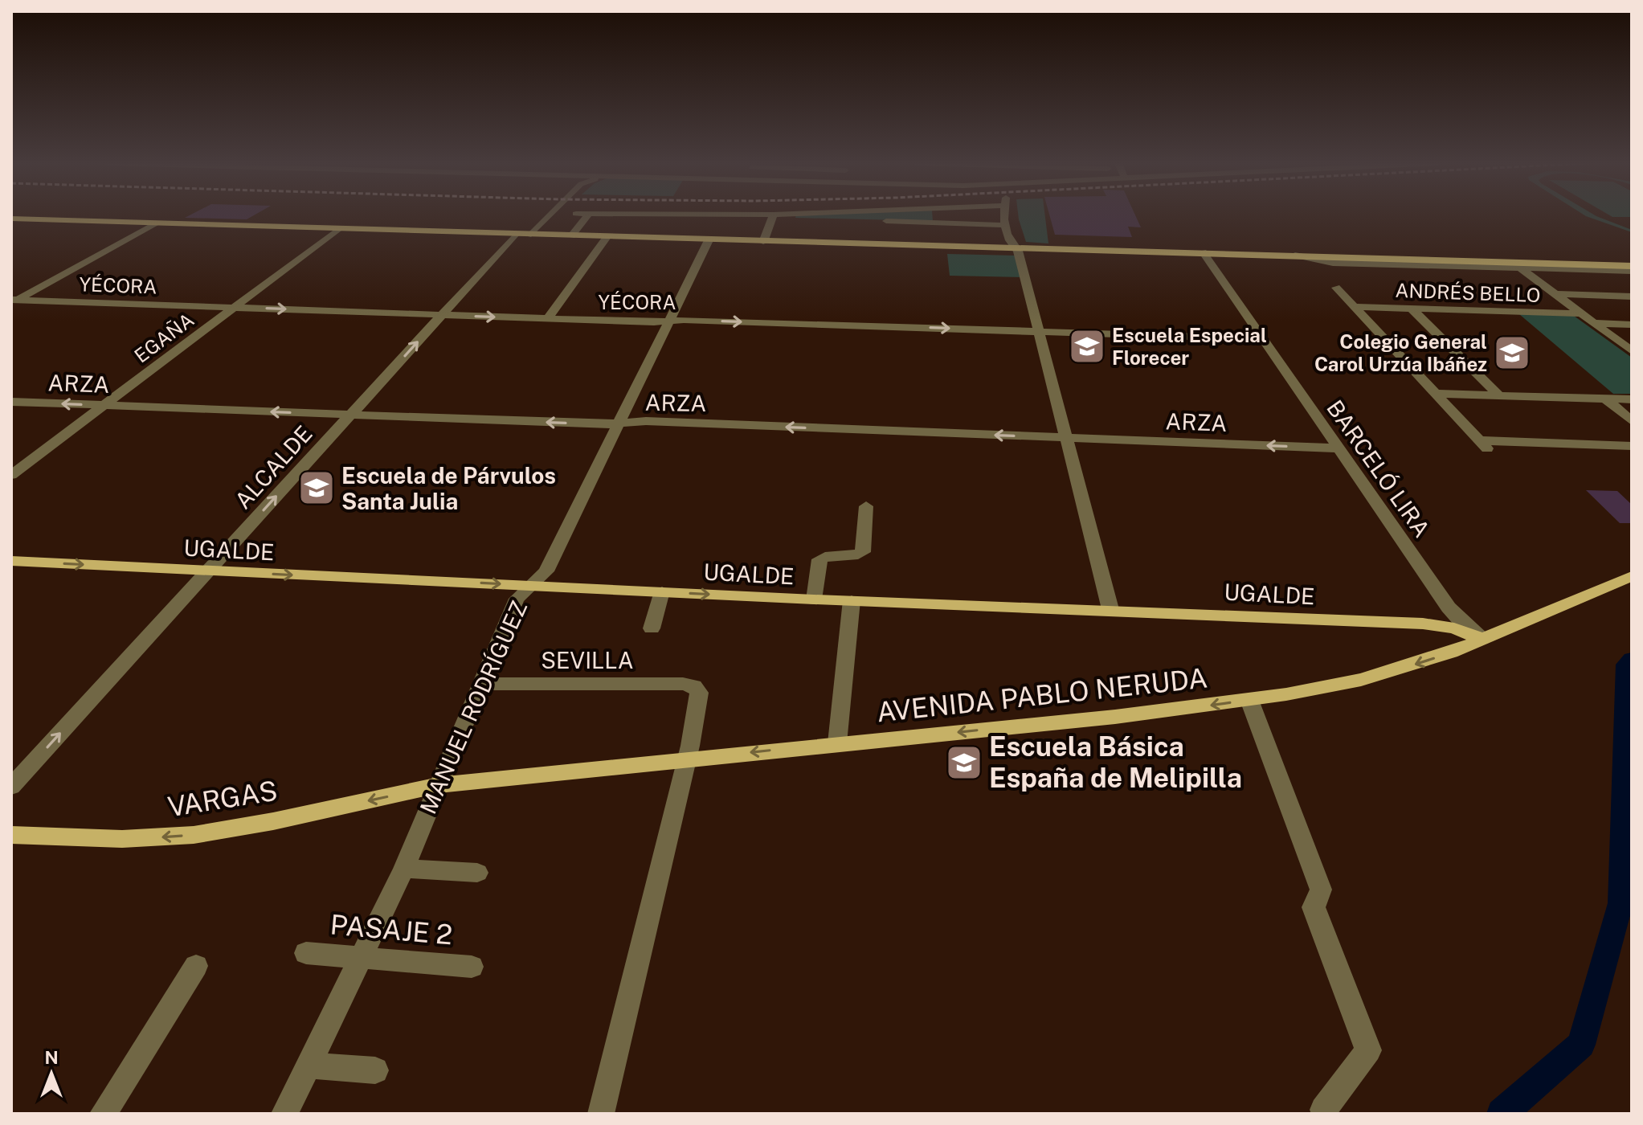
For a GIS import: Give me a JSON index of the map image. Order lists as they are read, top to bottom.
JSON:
{
  "streets": {
    "main road": ["UGALDE", "AVENIDA PABLO NERUDA", "VARGAS"],
    "street": [
      "YÉCORA",
      "ANDRÉS BELLO",
      "EGAÑA",
      "ARZA",
      "ALCALDE",
      "BARCELÓ LIRA",
      "SEVILLA",
      "MANUEL RODRÍGUEZ",
      "PASAJE 2"
    ]
  },
  "crossings": [
    ["YÉCORA", "EGAÑA"],
    ["YÉCORA", "ALCALDE"],
    ["YÉCORA", "BARCELÓ LIRA"],
    ["YÉCORA", "MANUEL RODRÍGUEZ"],
    ["EGAÑA", "ARZA"],
    ["ARZA", "ALCALDE"],
    ["ARZA", "BARCELÓ LIRA"],
    ["ARZA", "MANUEL RODRÍGUEZ"],
    ["ALCALDE", "UGALDE"],
    ["BARCELÓ LIRA", "UGALDE"],
    ["BARCELÓ LIRA", "AVENIDA PABLO NERUDA"],
    ["UGALDE", "AVENIDA PABLO NERUDA"],
    ["UGALDE", "MANUEL RODRÍGUEZ"],
    ["SEVILLA", "AVENIDA PABLO NERUDA"],
    ["SEVILLA", "MANUEL RODRÍGUEZ"],
    ["AVENIDA PABLO NERUDA", "MANUEL RODRÍGUEZ"],
    ["AVENIDA PABLO NERUDA", "VARGAS"],
    ["MANUEL RODRÍGUEZ", "VARGAS"],
    ["MANUEL RODRÍGUEZ", "PASAJE 2"]
  ],
  "one_way": [
    "ARZA",
    "ALCALDE",
    "UGALDE",
    "AVENIDA PABLO NERUDA",
    "VARGAS"
  ],
  "places": {
    "school or university": [
      "Escuela Especial Florecer",
      "Colegio General Carol Urzúa Ibáñez",
      "Escuela de Párvulos Santa Julia",
      "Escuela Básica España de Melipilla"
    ]
  },
  "north": "top"
}
